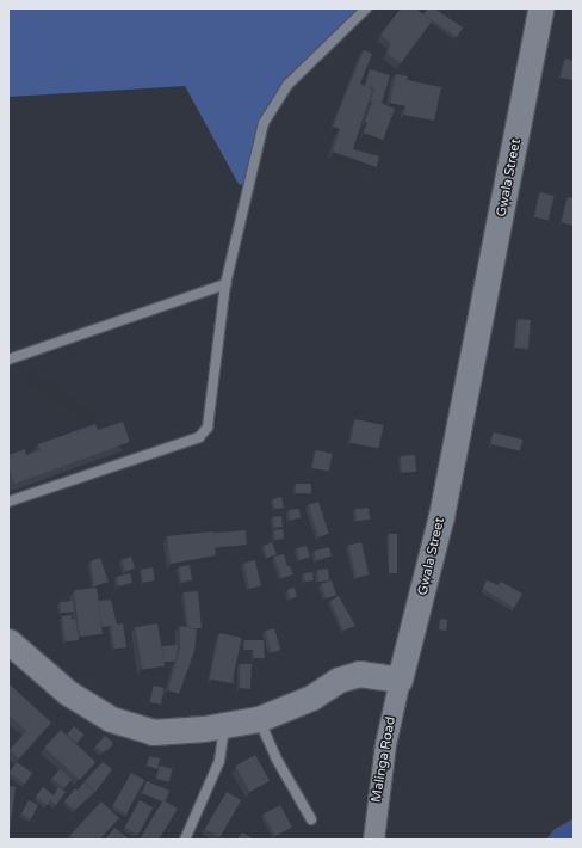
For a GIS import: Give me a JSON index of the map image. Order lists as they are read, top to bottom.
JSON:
{
  "streets": {
    "street": ["Gwala Street", "Malinga Road"]
  },
  "crossings": [
    ["Gwala Street", "Malinga Road"]
  ]
}
